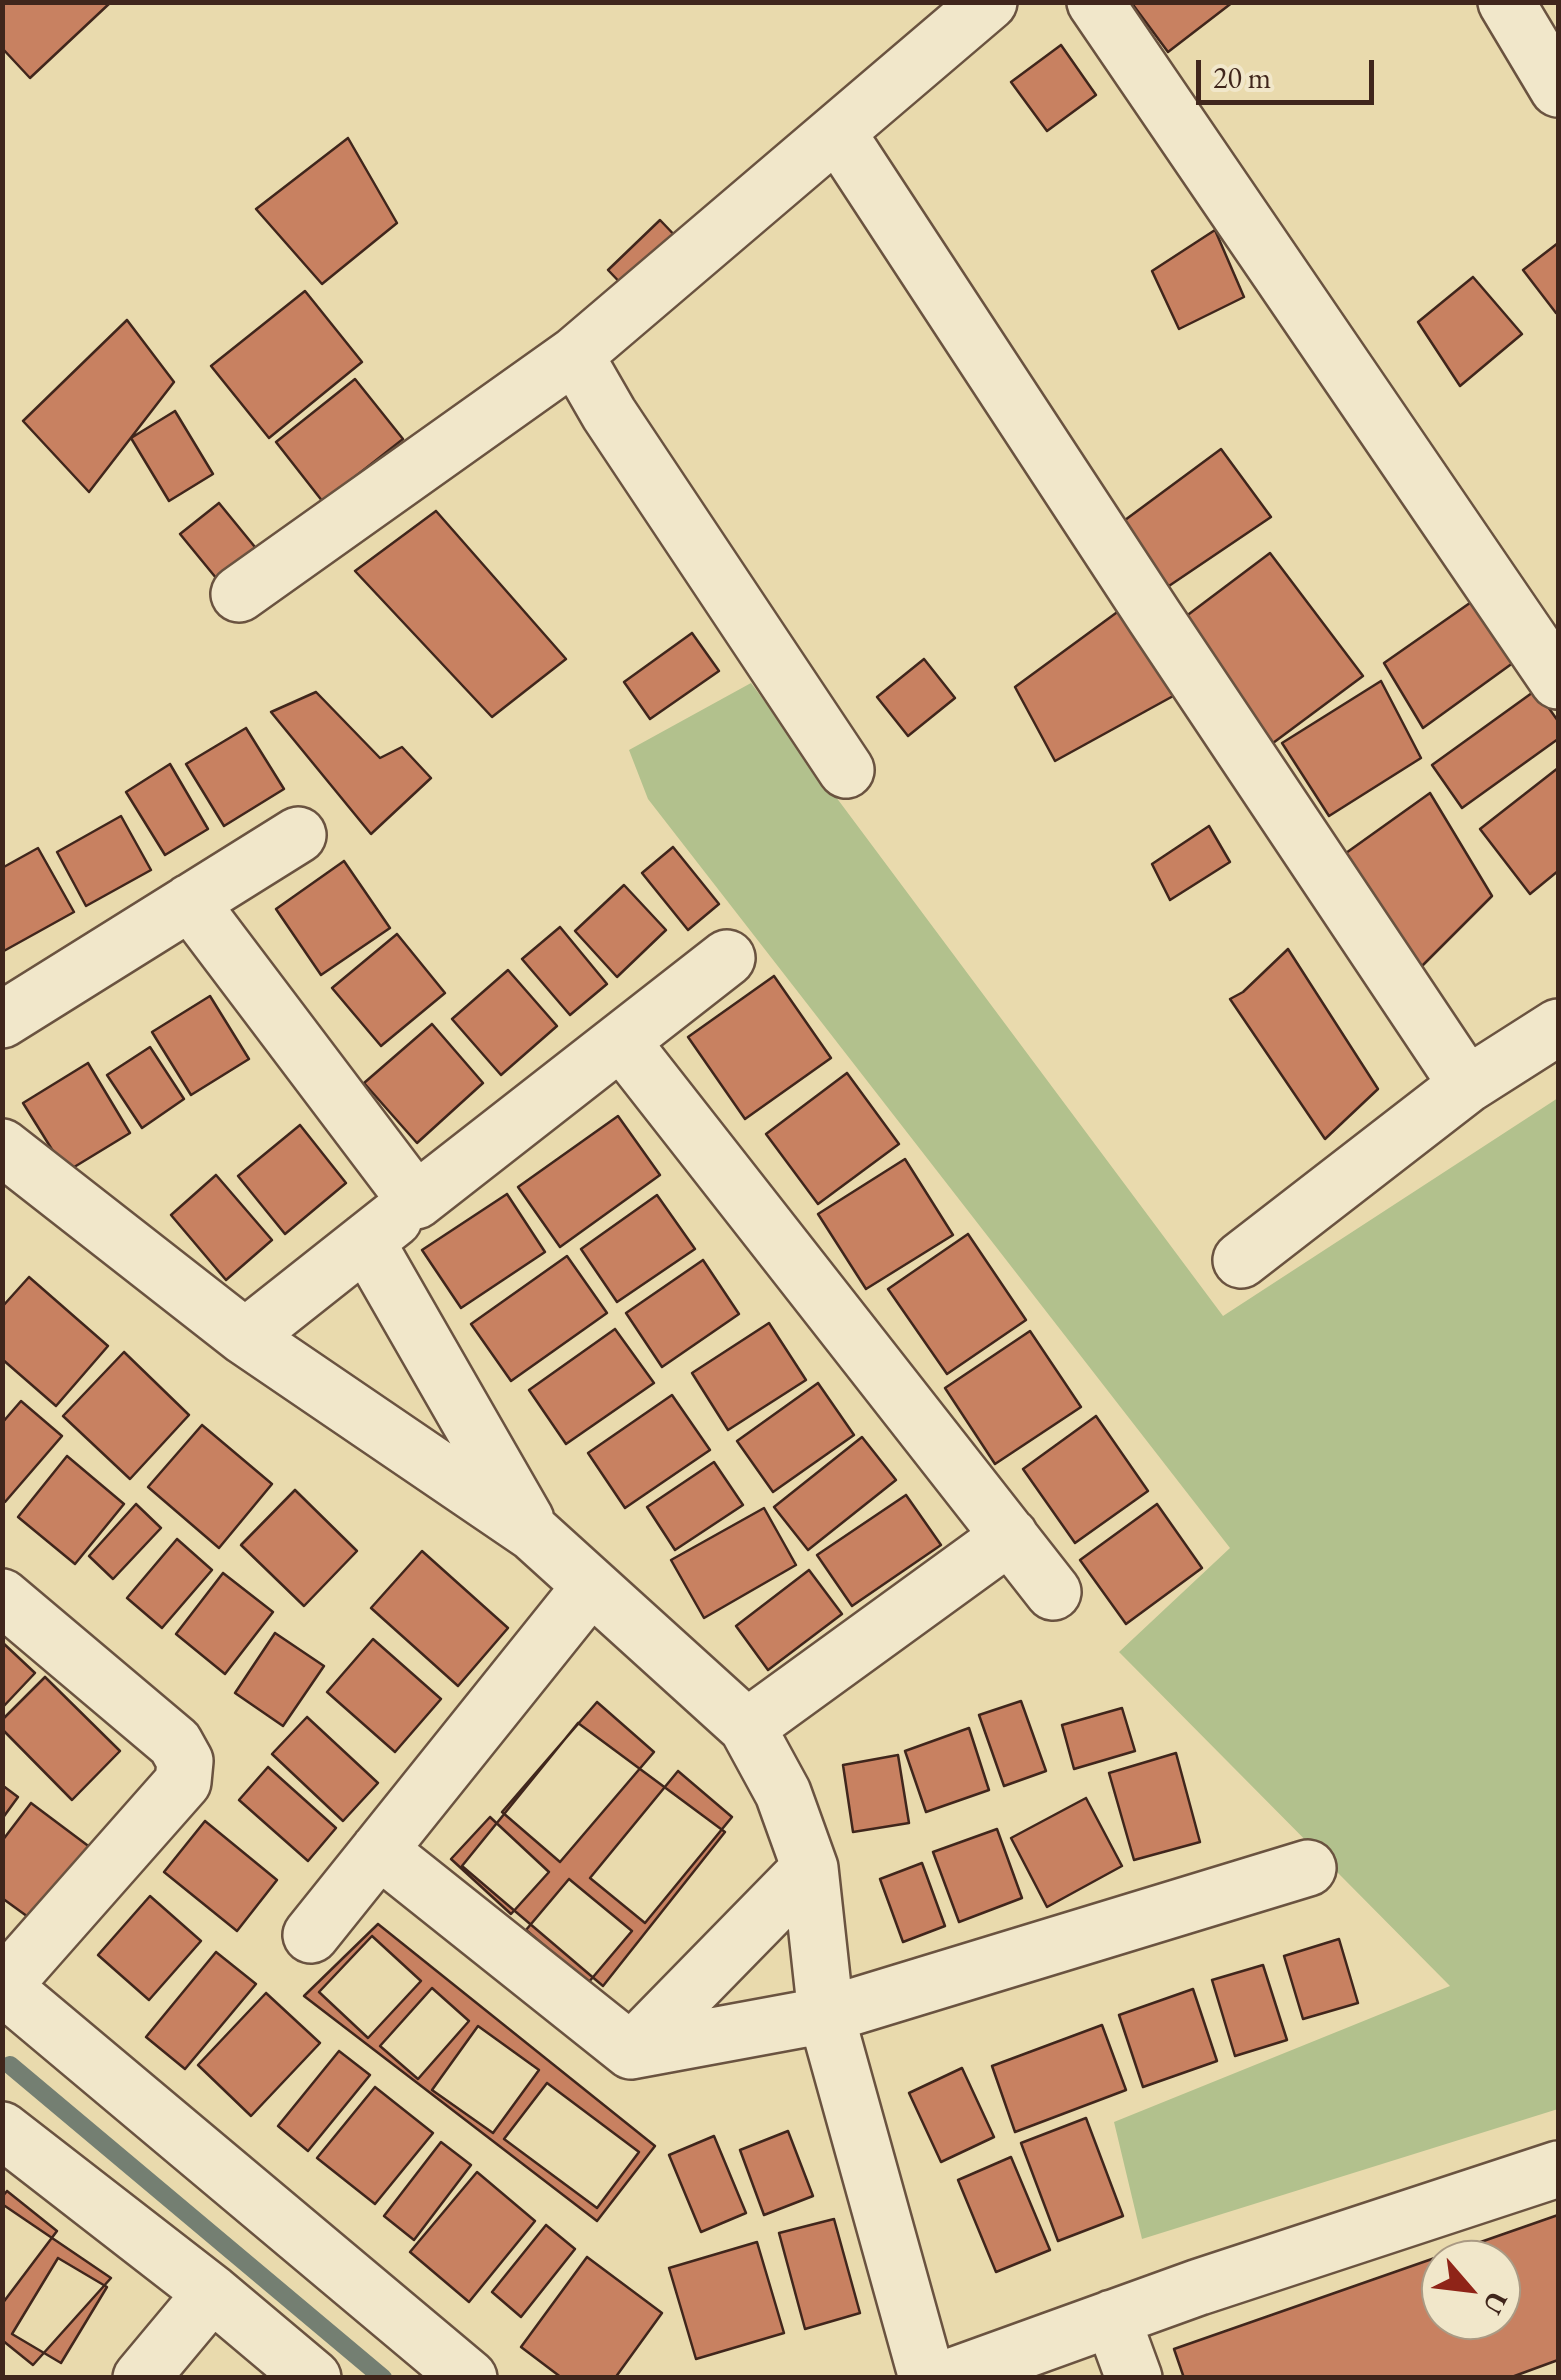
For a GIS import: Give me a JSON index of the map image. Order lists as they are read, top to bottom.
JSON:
{
  "scale_bar": "20 m",
  "north": "bottom right"
}
